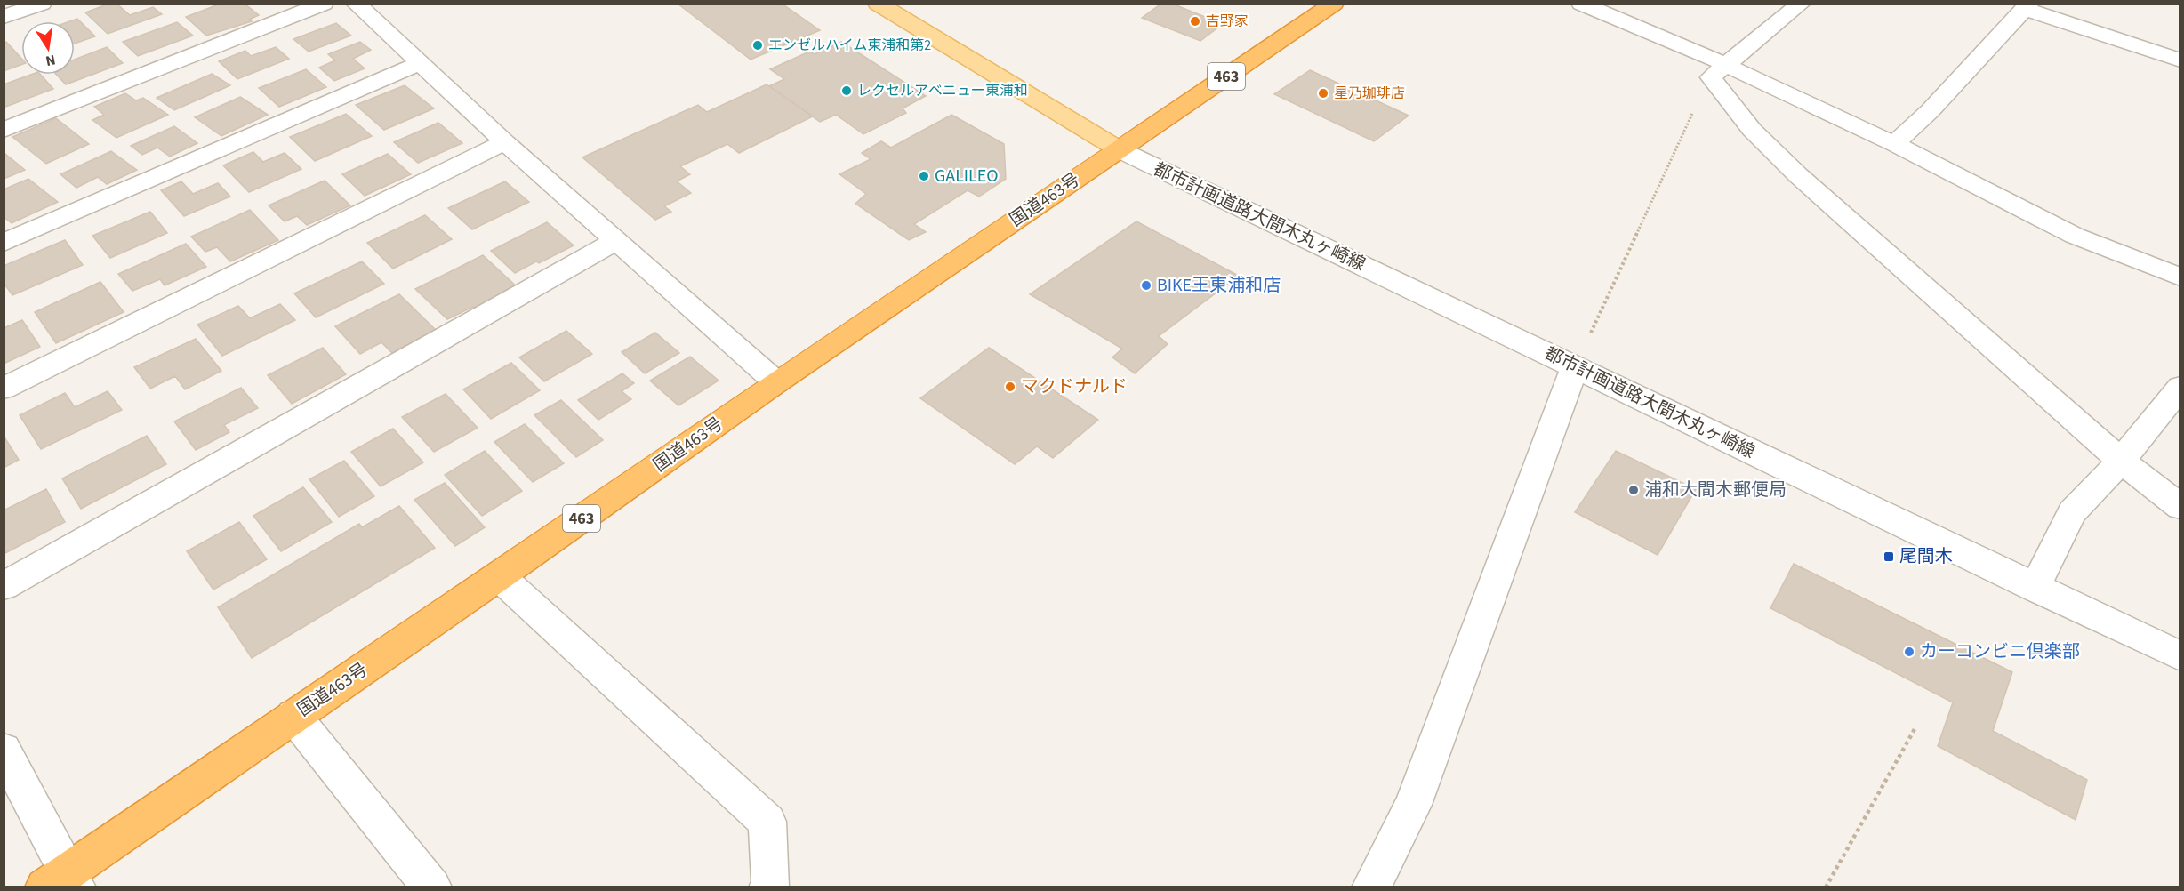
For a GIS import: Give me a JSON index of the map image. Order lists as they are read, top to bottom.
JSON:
{
  "streets": {
    "highway": ["463", "国道463号"],
    "street": ["都市計画道路大間木丸ヶ崎線"]
  },
  "crossings": [
    ["国道463号", "都市計画道路大間木丸ヶ崎線"]
  ],
  "places": {
    "other": [
      "吉野家",
      "エンゼルハイム東浦和第2",
      "レクセルアベニュー東浦和",
      "星乃珈琲店",
      "GALILEO",
      "BIKE王東浦和店",
      "マクドナルド",
      "浦和大間木郵便局",
      "カーコンビニ倶楽部"
    ],
    "transit": ["尾間木"]
  },
  "north": "bottom"
}
